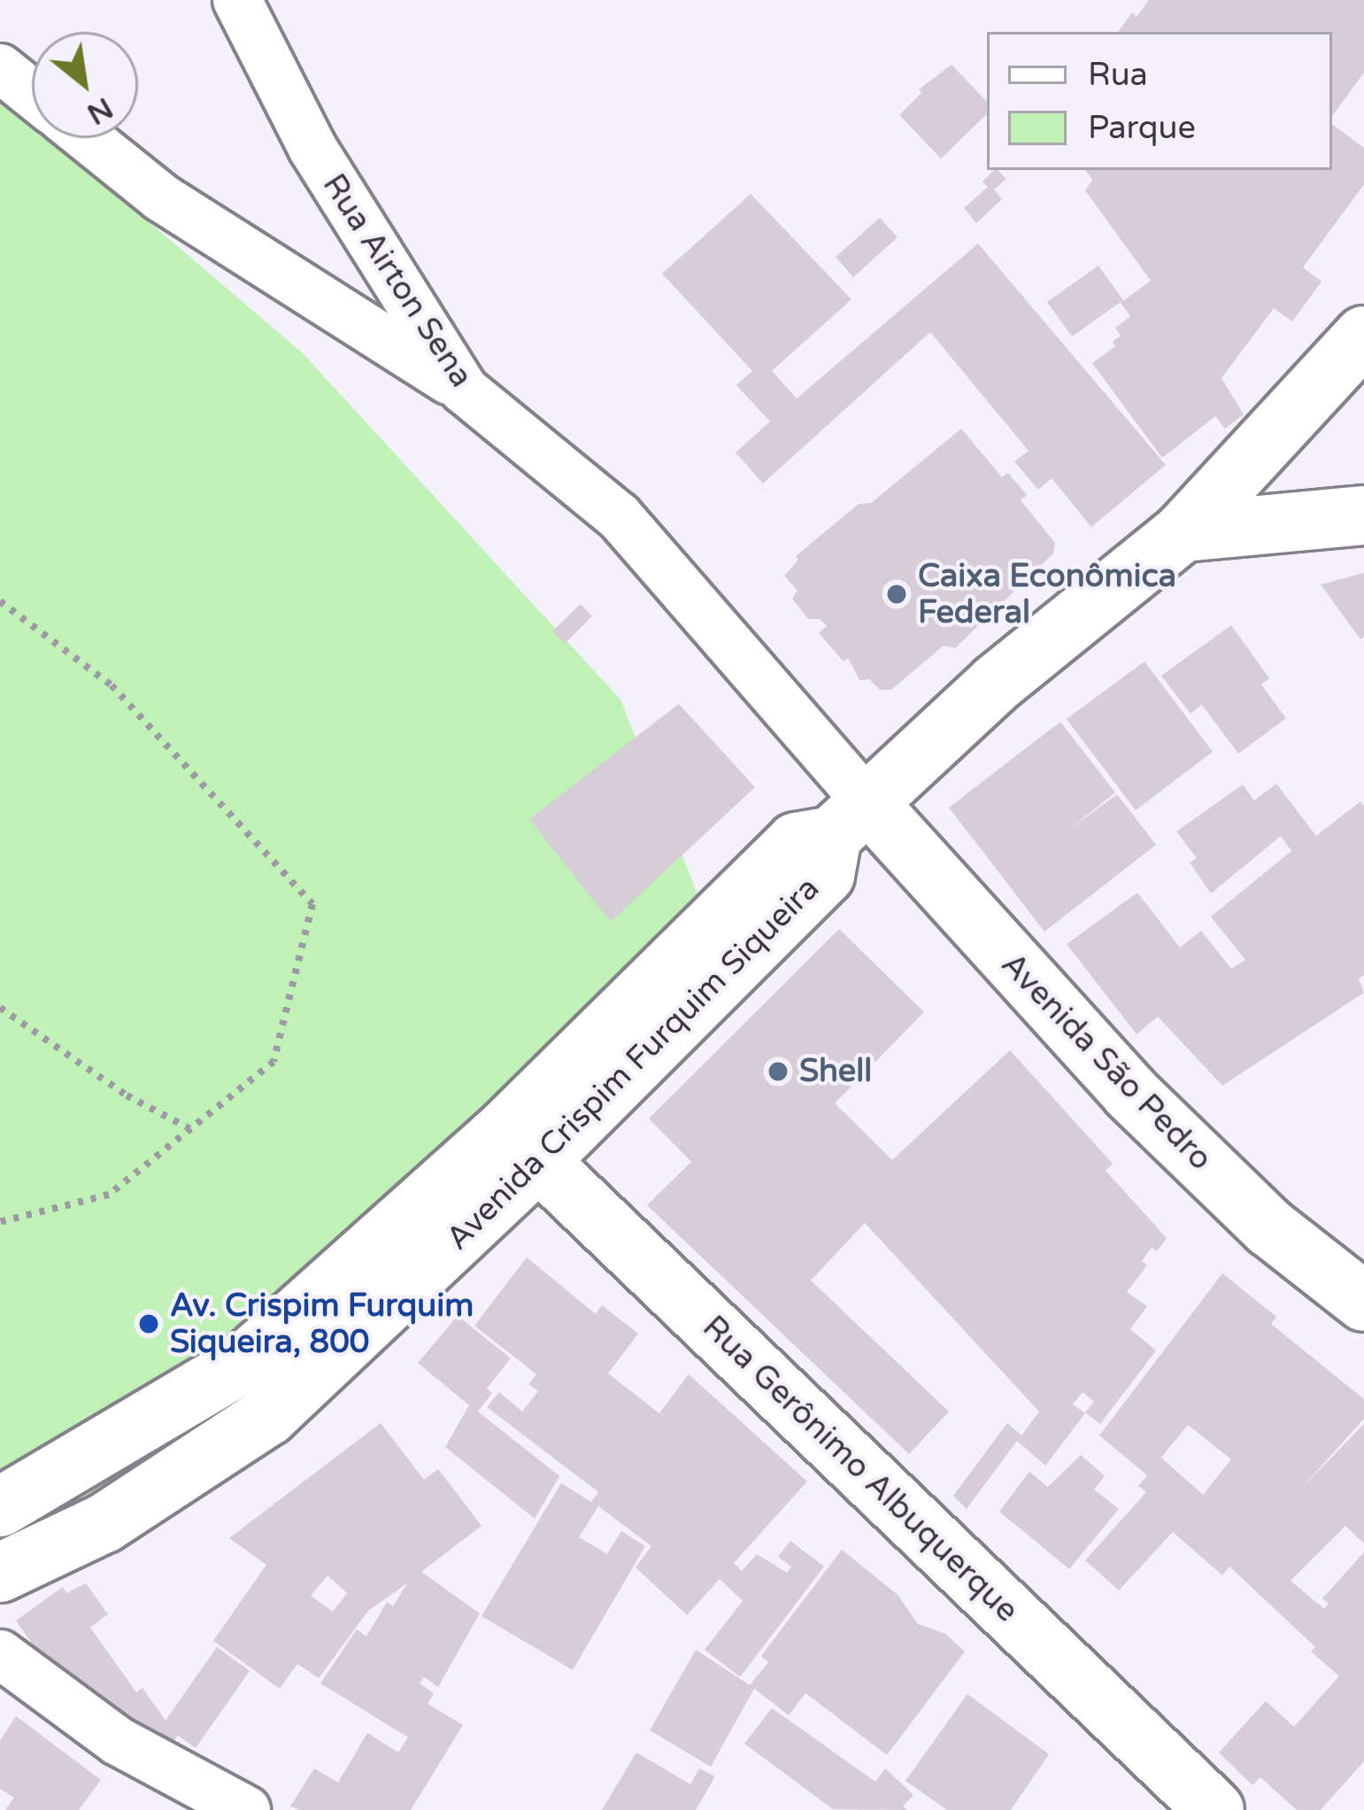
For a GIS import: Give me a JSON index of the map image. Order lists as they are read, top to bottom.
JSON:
{
  "streets": {
    "main road": ["Avenida São Pedro", "Avenida Crispim Furquim Siqueira", "Rua Gerônimo Albuquerque"],
    "street": ["Rua Airton Sena"]
  },
  "crossings": [
    ["Rua Airton Sena", "Avenida São Pedro"],
    ["Rua Airton Sena", "Avenida Crispim Furquim Siqueira"],
    ["Avenida São Pedro", "Avenida Crispim Furquim Siqueira"],
    ["Avenida Crispim Furquim Siqueira", "Rua Gerônimo Albuquerque"]
  ],
  "places": ["Caixa Econômica Federal", "Shell", "Av. Crispim Furquim Siqueira, 800"],
  "legend": ["Rua", "Parque"],
  "north": "bottom right"
}
